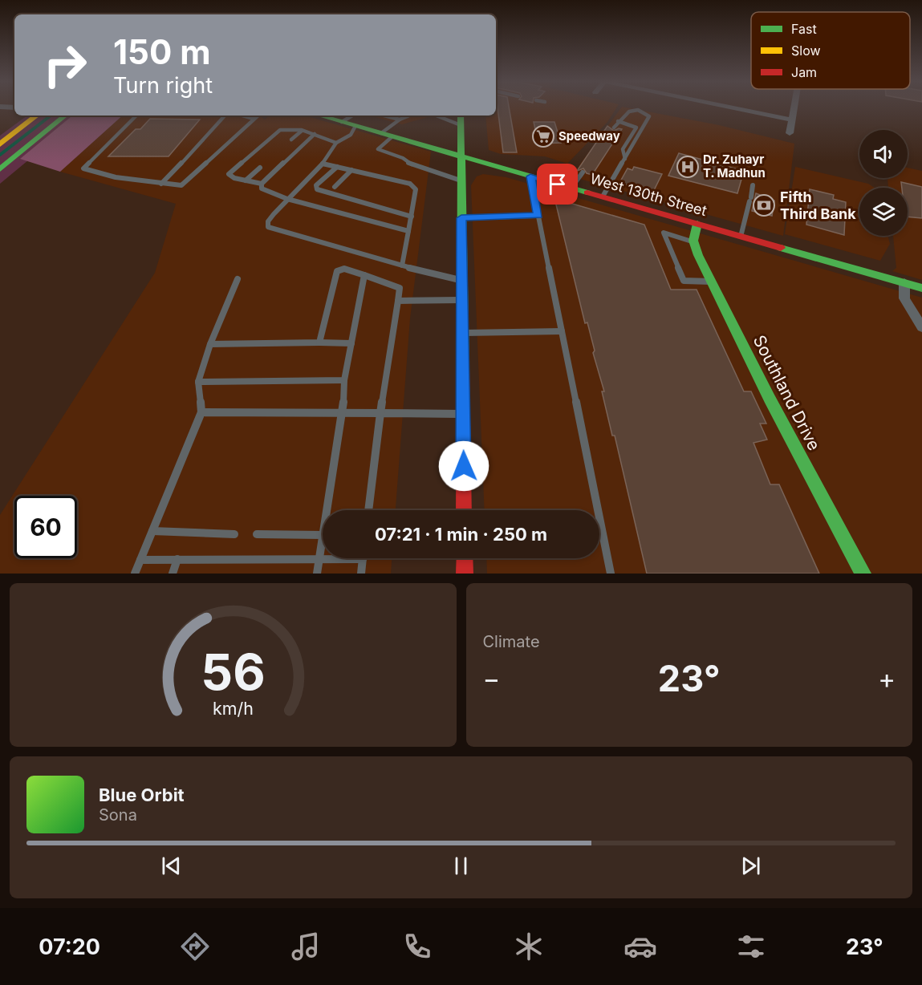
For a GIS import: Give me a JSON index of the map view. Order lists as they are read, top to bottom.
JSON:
{
  "streets": {
    "main road": ["West 130th Street", "Southland Drive"]
  },
  "places": {
    "supermarket": ["Speedway"],
    "hospital": ["Dr. Zuhayr T. Madhun"],
    "bank": ["Fifth Third Bank"]
  },
  "legend": ["Fast", "Slow", "Jam"],
  "page": {
    "turn": ["150 m", "Turn right"],
    "limit": "60",
    "trip": "07:21 · 1 min · 250 m",
    "tile": "Climate",
    "heat": ["−", "23°", "+"],
    "song": ["Blue Orbit", "Sona"],
    "tabs": ["07:20", "23°"],
    "gauge": ["56", "km/h"]
  }
}
